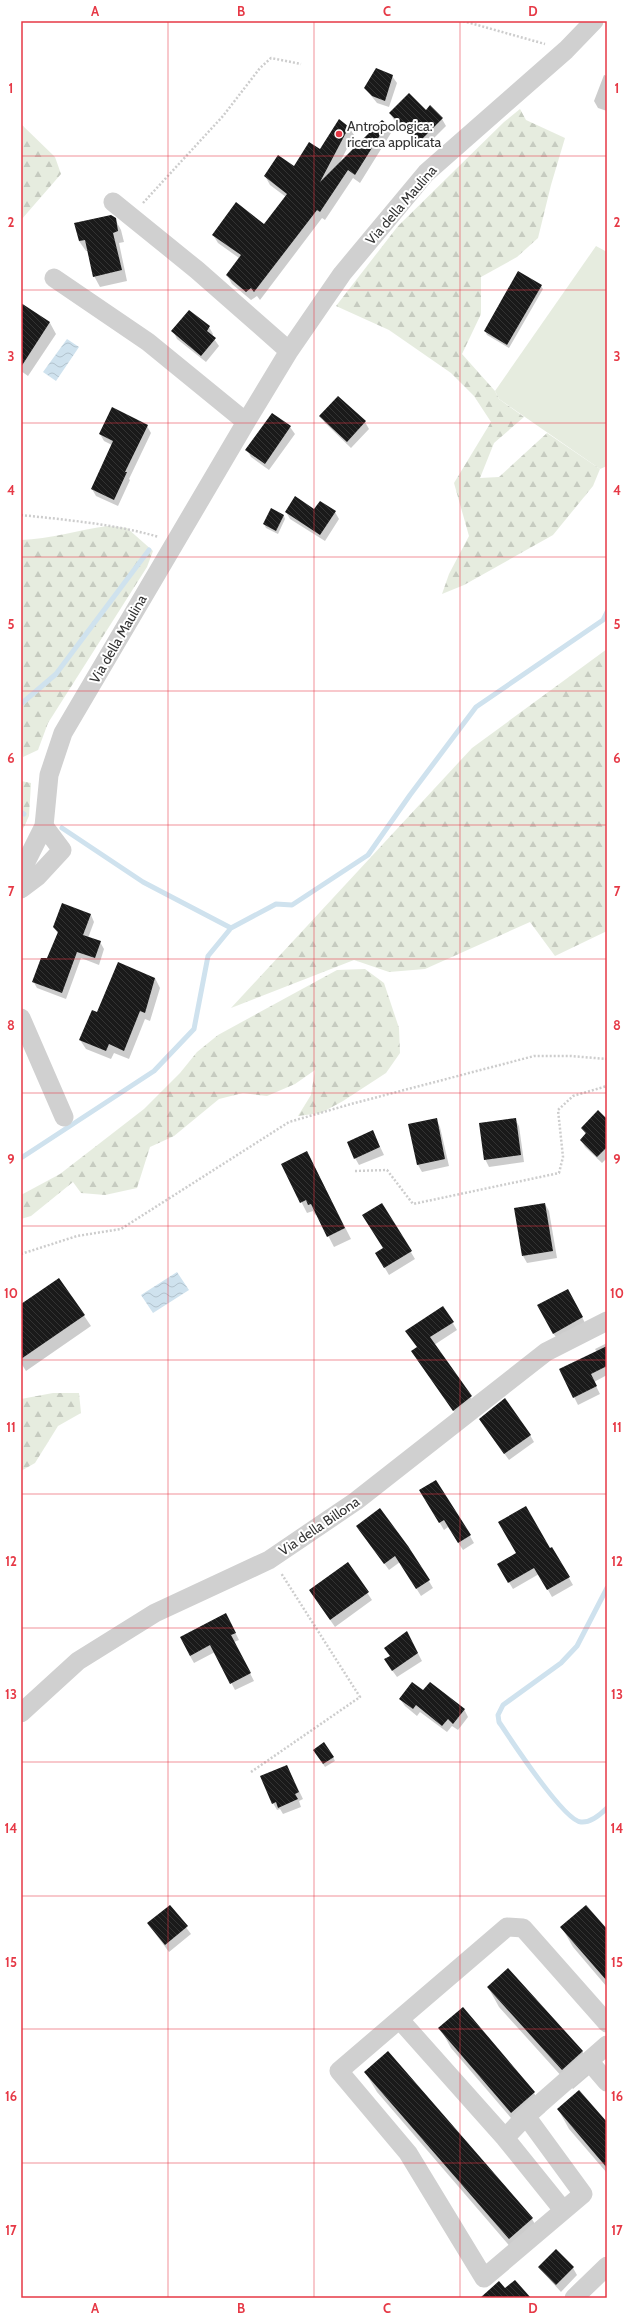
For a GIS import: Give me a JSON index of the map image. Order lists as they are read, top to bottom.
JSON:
{
  "streets": {
    "street": ["Via della Maulina", "Via della Billona"]
  },
  "places": ["Antropologica: ricerca applicata"],
  "grid": {
    "columns": [
      "A",
      "B",
      "C",
      "D"
    ],
    "rows": [
      "1",
      "2",
      "3",
      "4",
      "5",
      "6",
      "7",
      "8",
      "9",
      "10",
      "11",
      "12",
      "13",
      "14",
      "15",
      "16",
      "17"
    ]
  }
}
